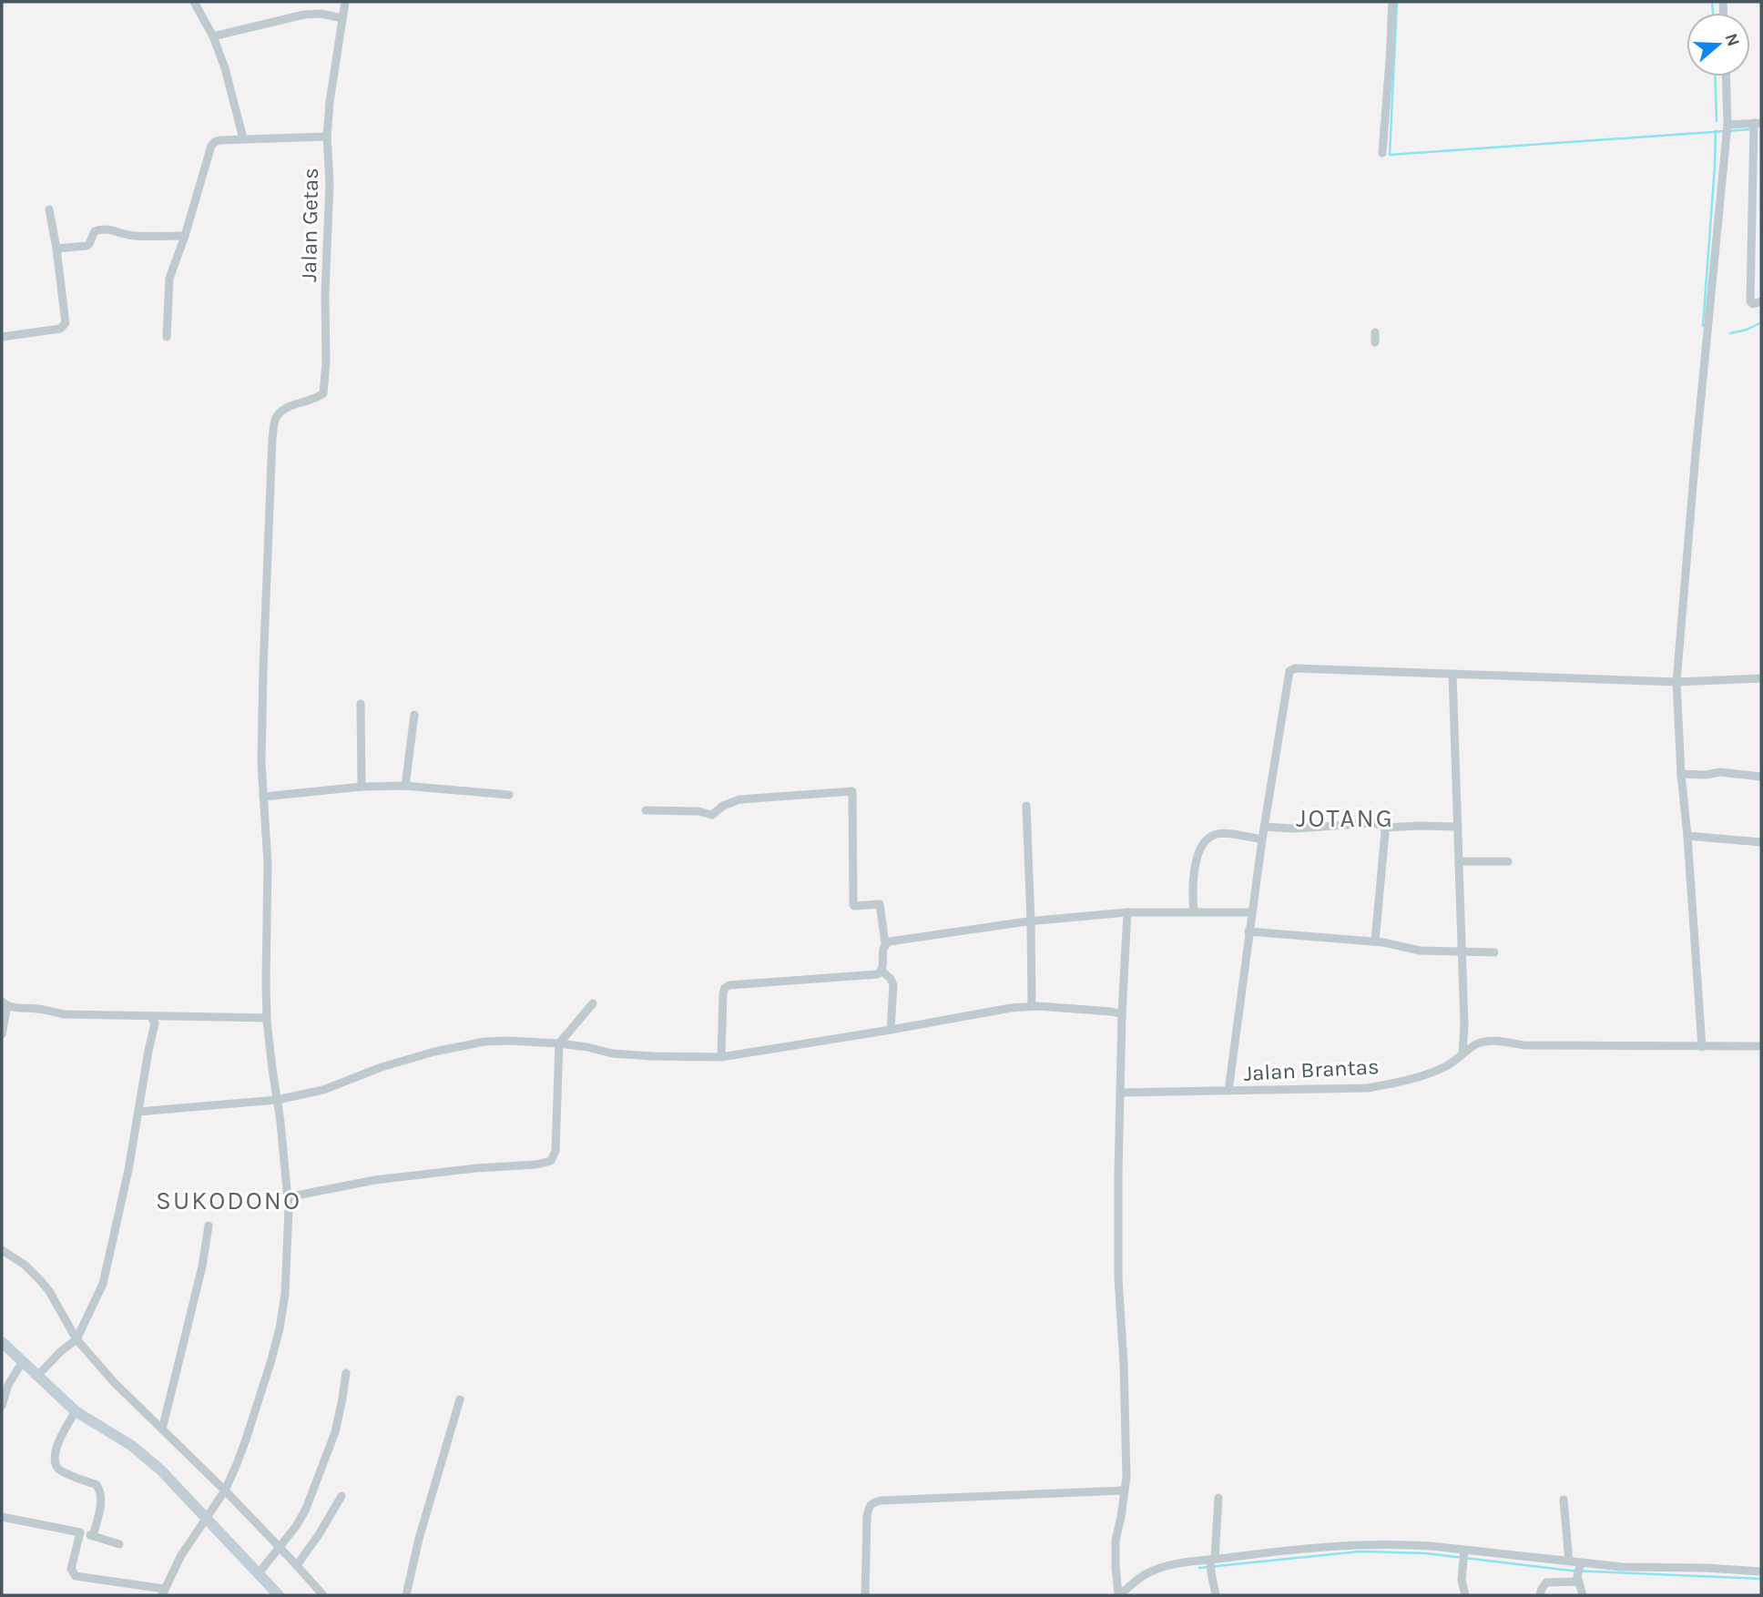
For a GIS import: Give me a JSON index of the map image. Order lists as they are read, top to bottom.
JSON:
{
  "streets": {
    "street": ["Jalan Getas", "Jalan Brantas"]
  },
  "districts": ["JOTANG", "SUKODONO"],
  "north": "right"
}
